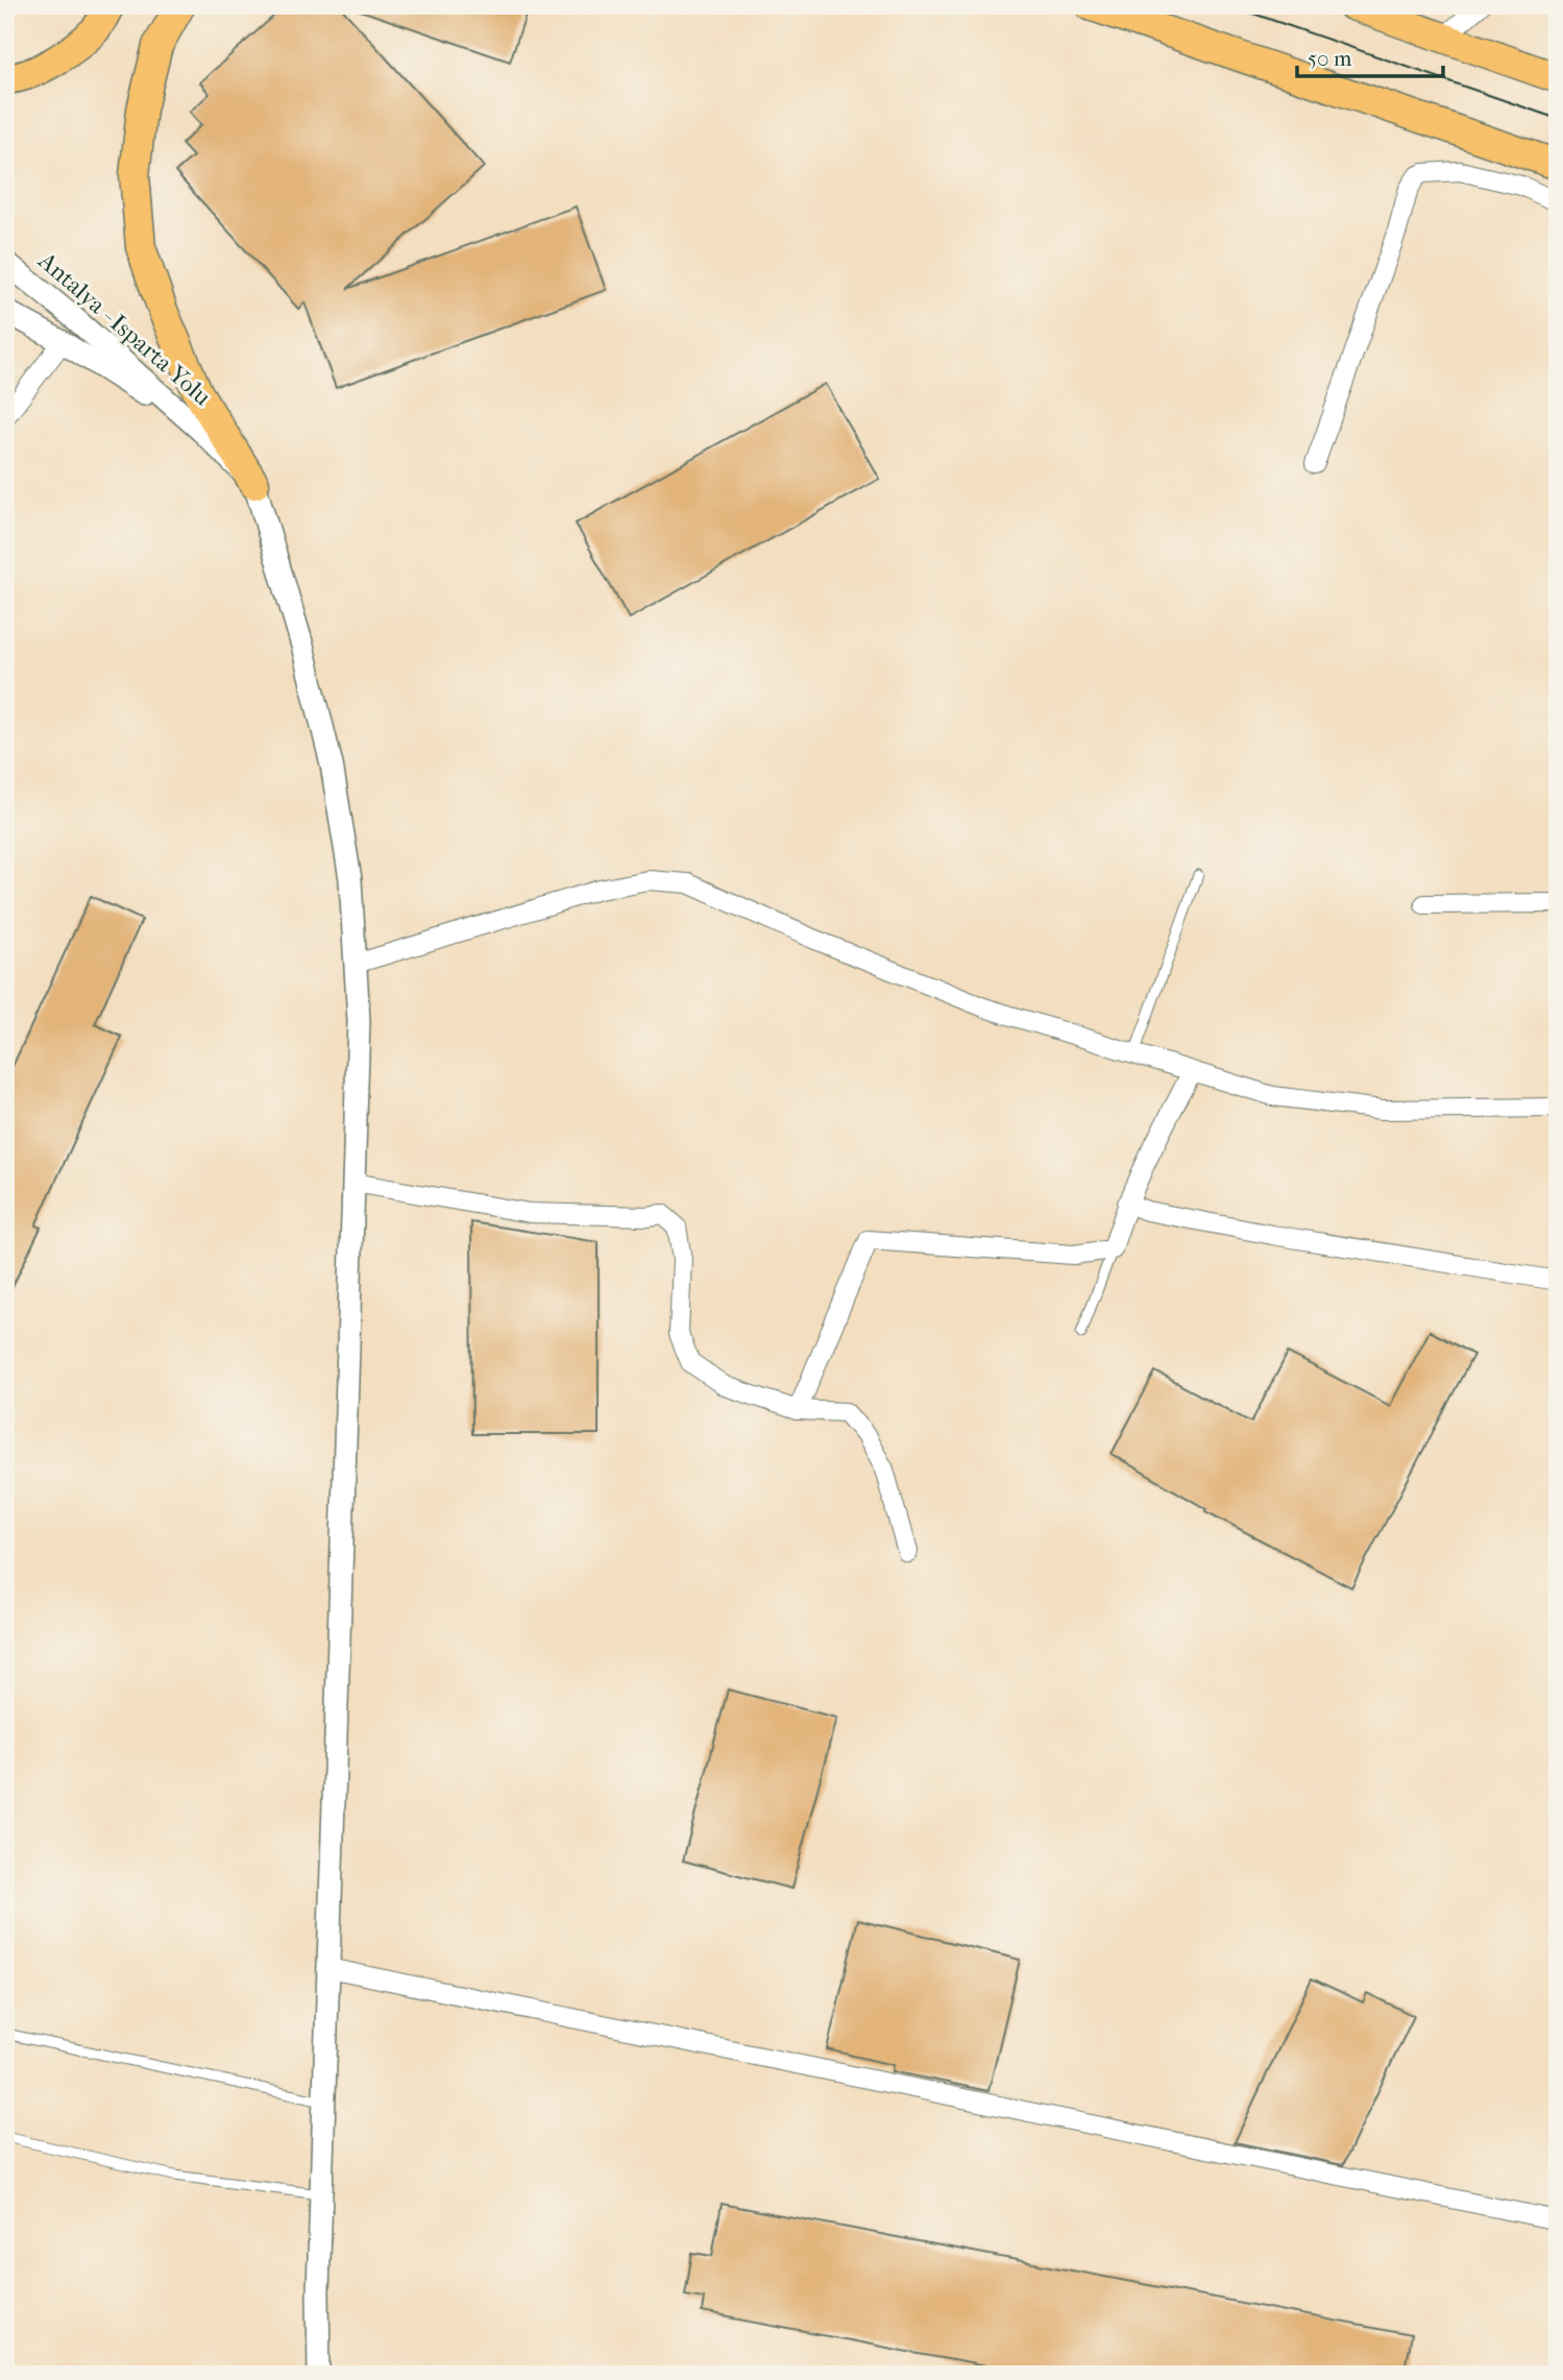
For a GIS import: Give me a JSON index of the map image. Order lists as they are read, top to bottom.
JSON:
{
  "streets": {
    "street": ["Antalya - Isparta Yolu"]
  },
  "scale_bar": "50 m"
}
